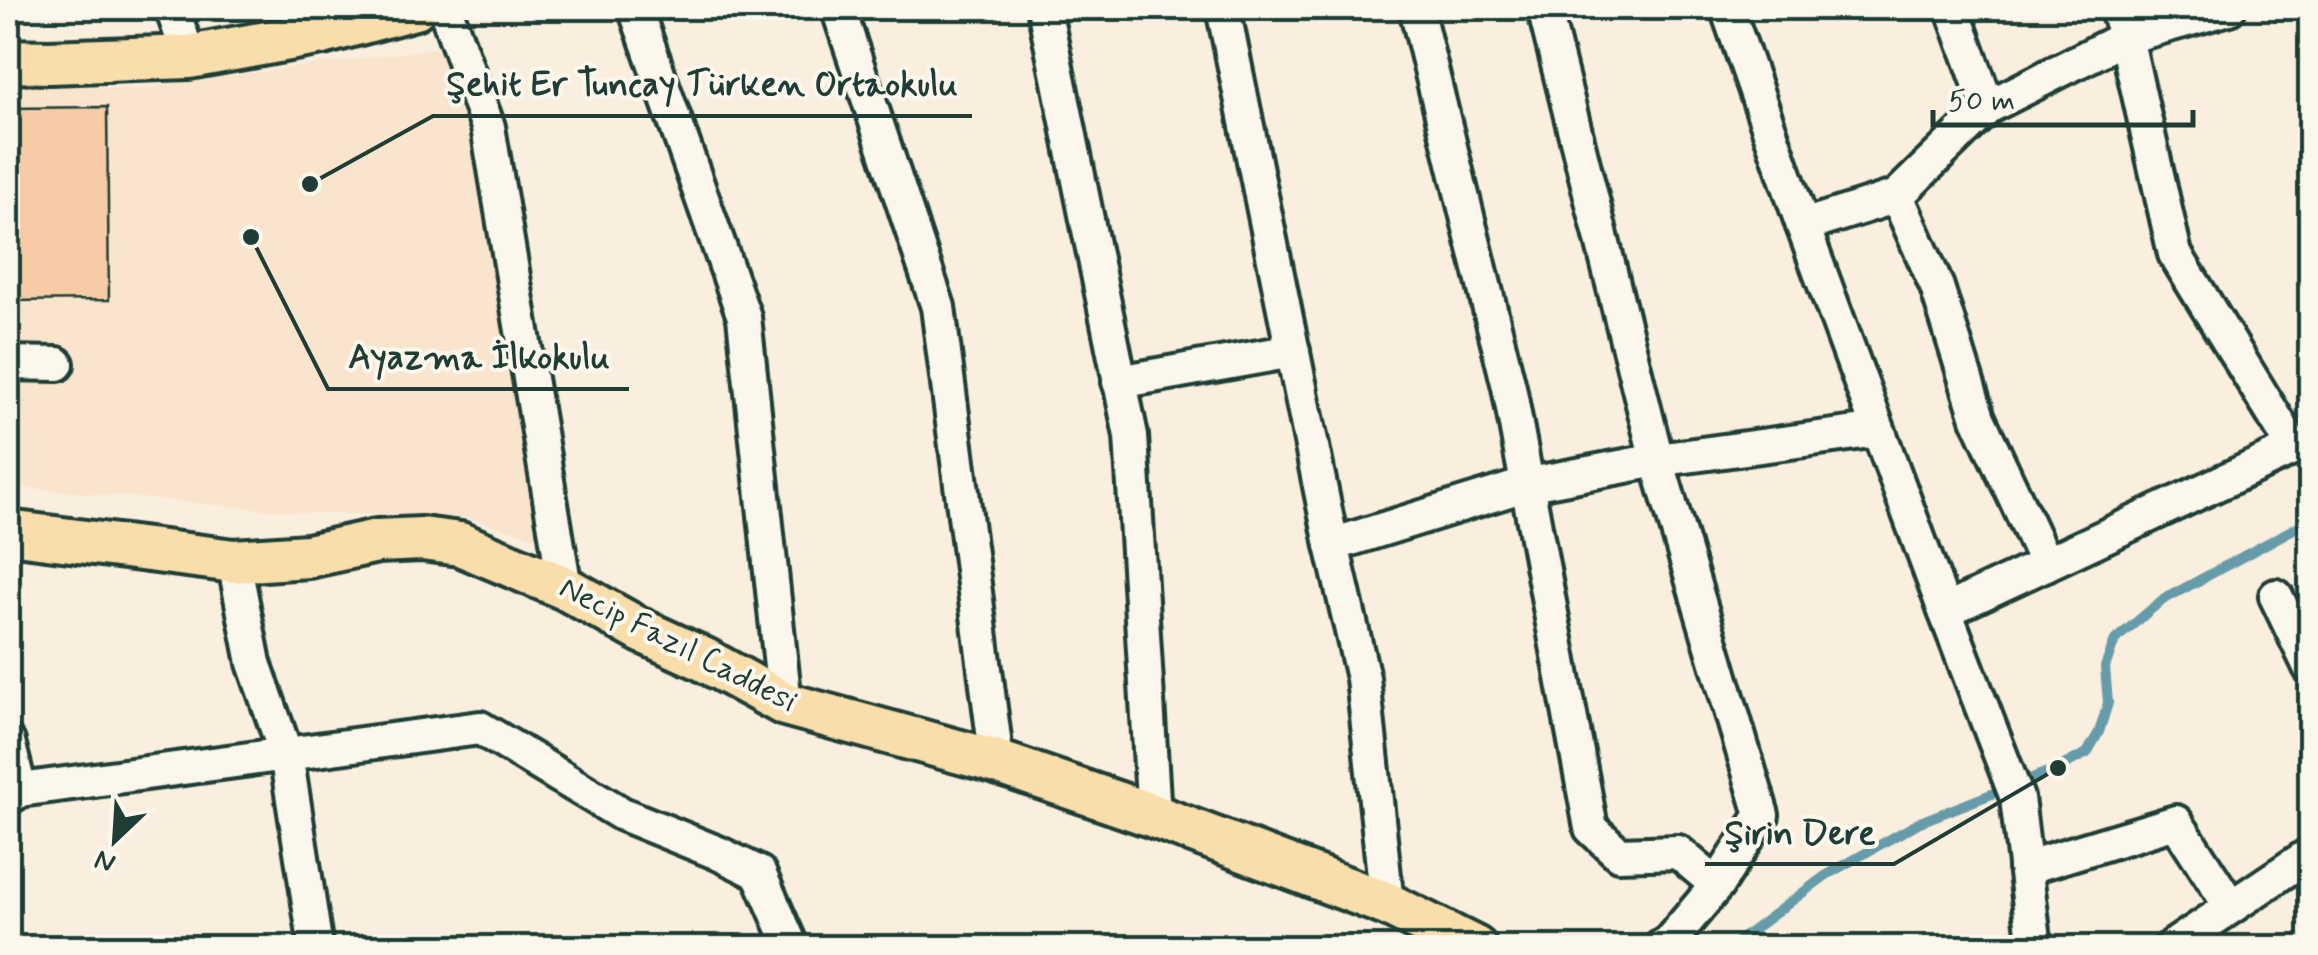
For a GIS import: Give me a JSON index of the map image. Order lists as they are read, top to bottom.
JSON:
{
  "streets": {
    "main road": ["Necip Fazıl Caddesi"]
  },
  "places": ["Şehit Er Tuncay Türken Ortaokulu", "Ayazma İlkokulu", "Şirin Dere"],
  "scale_bar": "50 m",
  "north": "bottom left"
}
